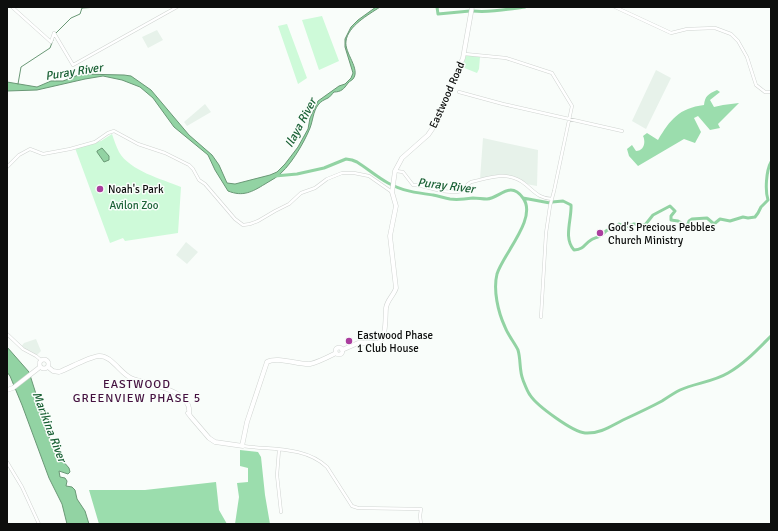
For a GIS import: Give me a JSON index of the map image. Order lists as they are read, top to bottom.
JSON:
{
  "streets": {
    "main road": ["Eastwood Road"]
  },
  "districts": ["EASTWOOD GREENVIEW PHASE 5"],
  "water": ["Puray River", "Ilaya River", "Marikina River"],
  "parks": ["Avilon Zoo"],
  "places": ["Noah's Park", "God's Precious Pebbles Church Ministry", "Eastwood Phase 1 Club House"]
}
